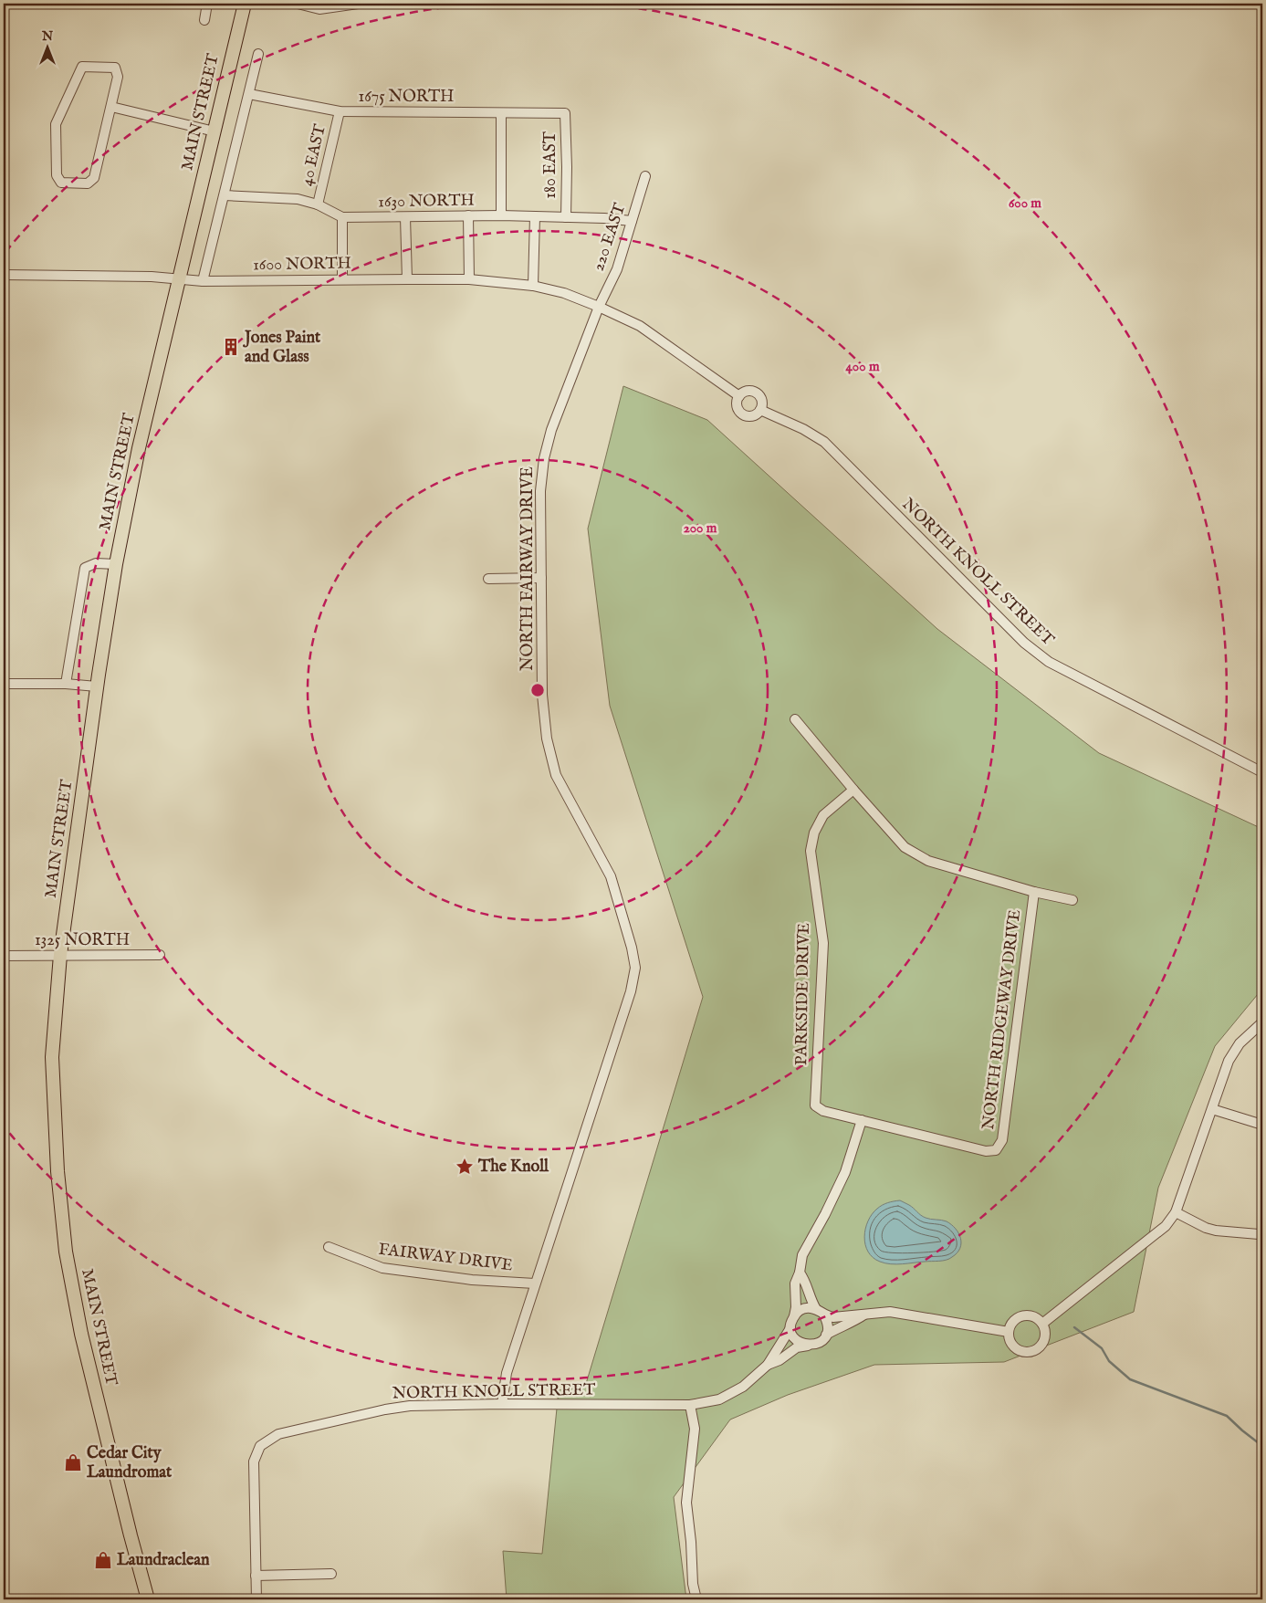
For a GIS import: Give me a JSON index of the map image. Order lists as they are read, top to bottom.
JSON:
{
  "streets": {
    "main road": ["MAIN STREET"],
    "street": [
      "1675 NORTH",
      "40 EAST",
      "180 EAST",
      "1630 NORTH",
      "220 EAST",
      "1600 NORTH",
      "NORTH FAIRWAY DRIVE",
      "NORTH KNOLL STREET",
      "1325 NORTH",
      "PARKSIDE DRIVE",
      "NORTH RIDGEWAY DRIVE",
      "FAIRWAY DRIVE"
    ]
  },
  "crossings": [
    ["1675 NORTH", "40 EAST"],
    ["1675 NORTH", "180 EAST"],
    ["MAIN STREET", "1600 NORTH"],
    ["MAIN STREET", "1325 NORTH"],
    ["40 EAST", "1630 NORTH"],
    ["180 EAST", "1630 NORTH"],
    ["1630 NORTH", "220 EAST"],
    ["220 EAST", "1600 NORTH"],
    ["220 EAST", "NORTH FAIRWAY DRIVE"],
    ["1600 NORTH", "NORTH FAIRWAY DRIVE"],
    ["NORTH FAIRWAY DRIVE", "NORTH KNOLL STREET"],
    ["NORTH FAIRWAY DRIVE", "FAIRWAY DRIVE"],
    ["NORTH KNOLL STREET", "PARKSIDE DRIVE"],
    ["NORTH KNOLL STREET", "NORTH RIDGEWAY DRIVE"],
    ["PARKSIDE DRIVE", "NORTH RIDGEWAY DRIVE"]
  ],
  "places": {
    "building": ["Jones Paint and Glass"],
    "place": ["The Knoll"],
    "shop": ["Cedar City Laundromat", "Laundraclean"]
  },
  "north": "top",
  "rings": ["600 m", "400 m", "200 m"]
}
